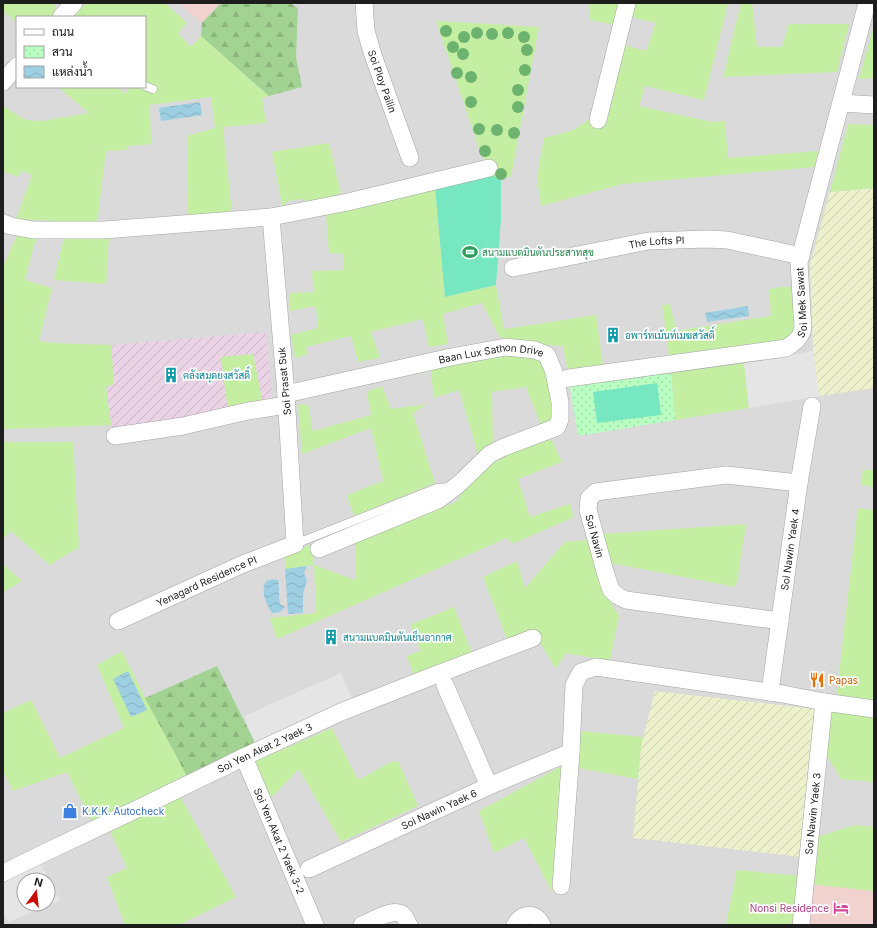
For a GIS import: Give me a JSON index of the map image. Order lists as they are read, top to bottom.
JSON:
{
  "streets": {
    "street": [
      "Soi Ploy Pailin",
      "The Lofts Pl",
      "Soi Mek Sawat",
      "Baan Lux Sathon Drive",
      "Soi Prasat Suk",
      "Soi Navin",
      "Soi Nawin Yaek 4",
      "Yenagard Residence Pl",
      "Soi Yen Akat 2 Yaek 3",
      "Soi Nawin Yaek 6",
      "Soi Nawin Yaek 3",
      "Soi Yen Akat 2 Yaek 3-2"
    ]
  },
  "crossings": [
    ["The Lofts Pl", "Soi Mek Sawat"],
    ["Soi Mek Sawat", "Baan Lux Sathon Drive"],
    ["Baan Lux Sathon Drive", "Soi Prasat Suk"],
    ["Soi Prasat Suk", "Yenagard Residence Pl"],
    ["Soi Navin", "Soi Nawin Yaek 4"],
    ["Soi Yen Akat 2 Yaek 3", "Soi Yen Akat 2 Yaek 3-2"]
  ],
  "places": {
    "sports": ["สนามแบดมินตันประสาทสุข"],
    "building": ["อพาร์ทเม้นท์เมฆสวัสดิ์", "คลังสมุดยงสวัสดิ์", "สนามแบดมินตันเย็นอากาศ"],
    "restaurant": ["Papas"],
    "shop": ["K.K.K. Autocheck"],
    "hotel": ["Nonsi Residence"]
  },
  "legend": ["ถนน", "สวน", "แหล่งน้ำ"],
  "north": "top"
}
